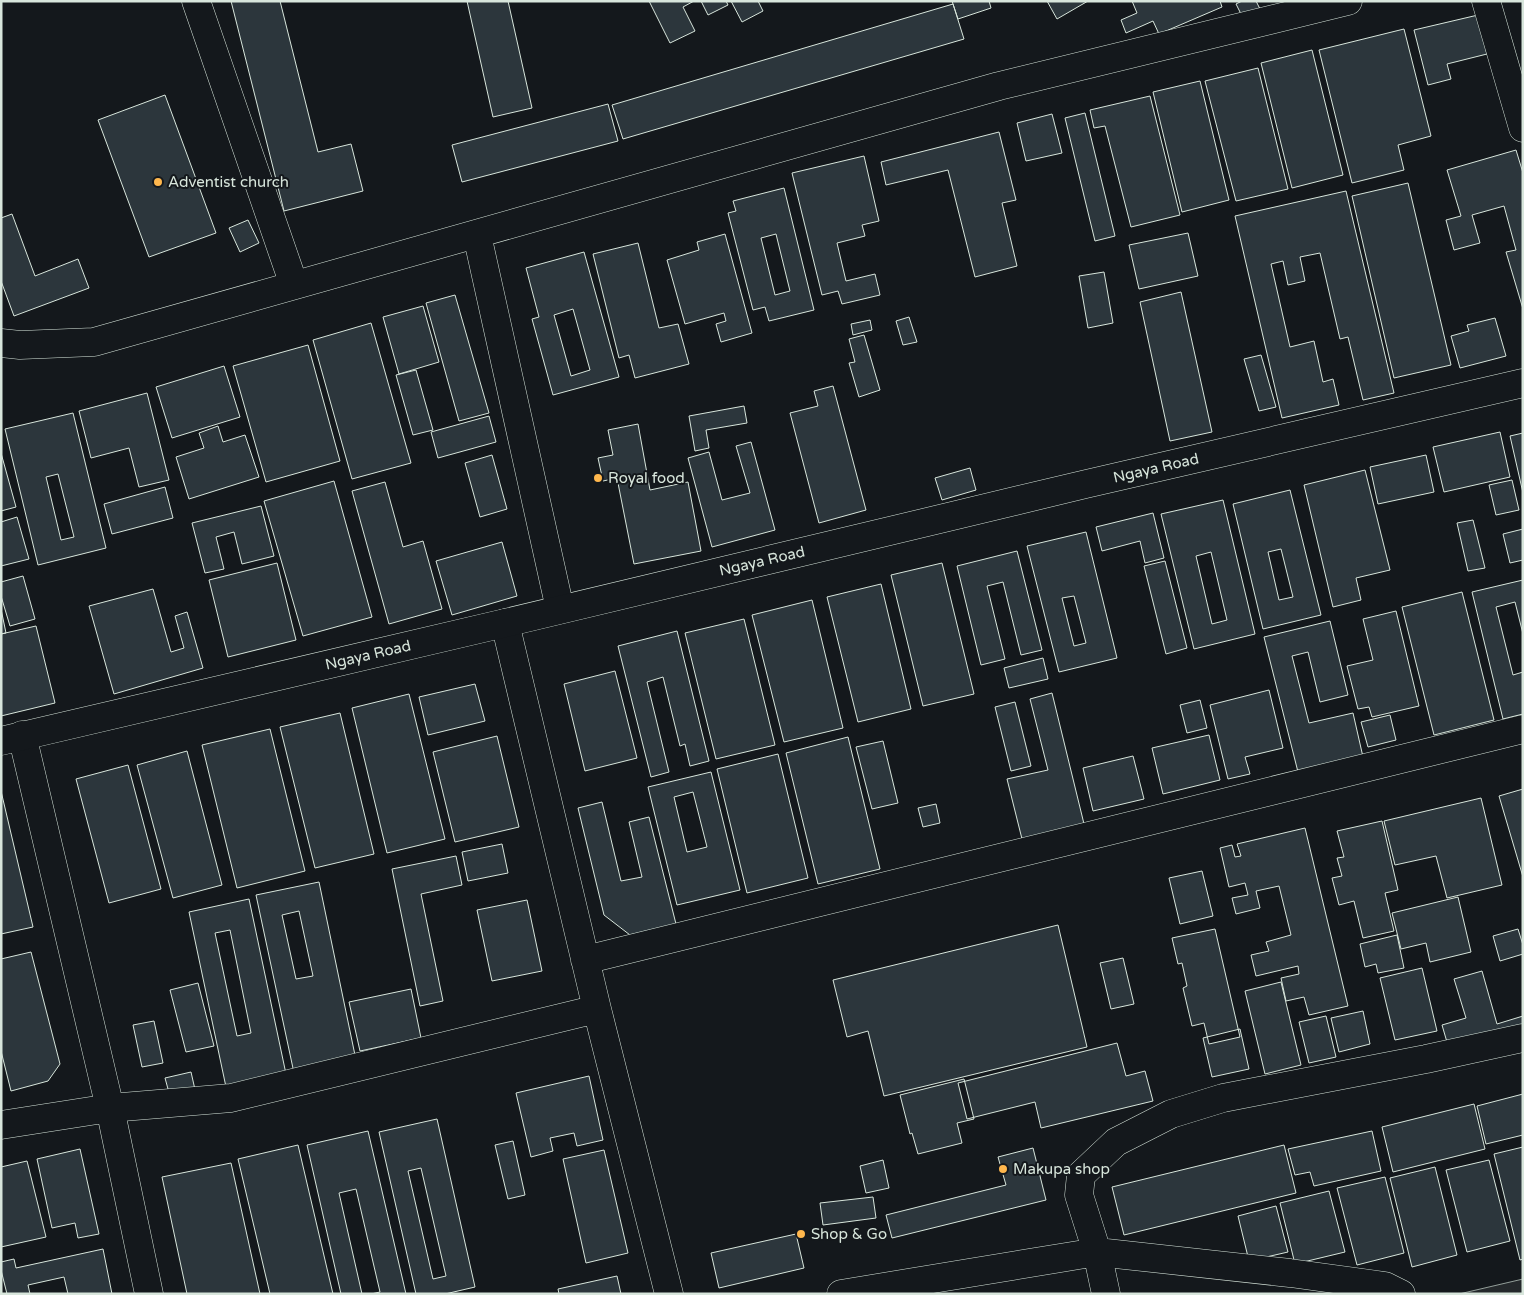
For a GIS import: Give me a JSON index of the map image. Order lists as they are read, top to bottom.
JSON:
{
  "streets": {
    "street": ["Ngaya Road"]
  },
  "places": [
    "Adventist church",
    "Royal food",
    "Makupa shop",
    "Shop & Go"
  ]
}
